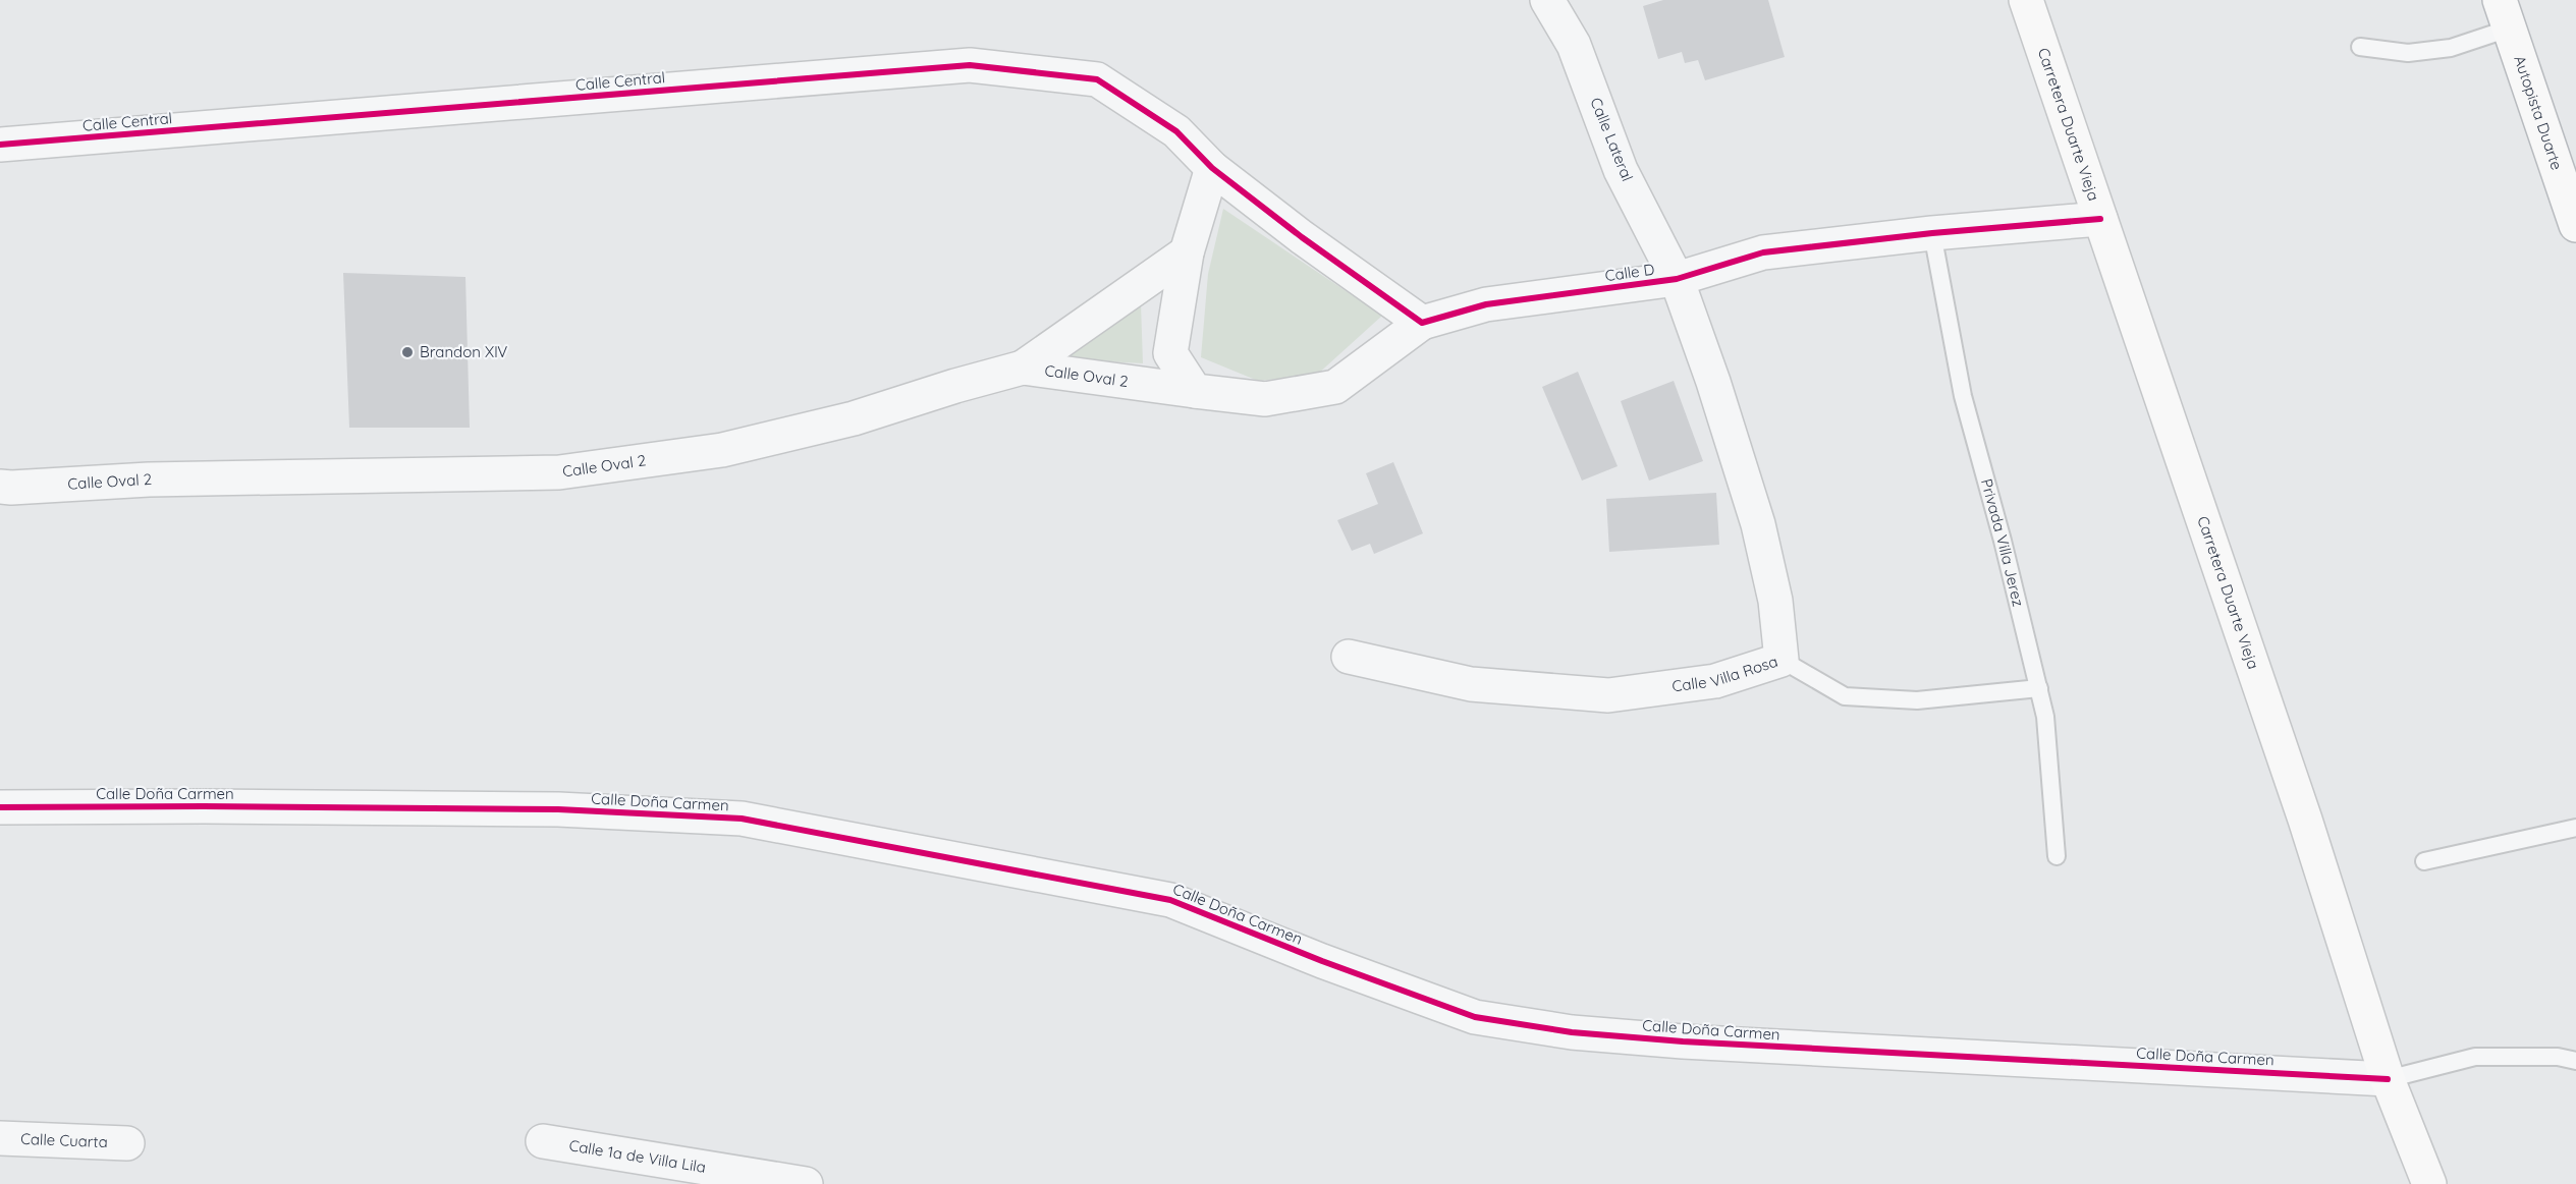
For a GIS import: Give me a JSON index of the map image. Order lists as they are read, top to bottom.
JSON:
{
  "streets": {
    "main road": ["Autopista Duarte", "Carretera Duarte Vieja"],
    "street": [
      "Calle Central",
      "Calle Lateral",
      "Calle D",
      "Calle Oval 2",
      "Calle Villa Rosa",
      "Calle Doña Carmen",
      "Calle Cuarta",
      "Calle 1a de Villa Lila"
    ],
    "lane": ["Privada Villa Jerez"]
  },
  "crossings": [
    ["Carretera Duarte Vieja", "Calle D"],
    ["Carretera Duarte Vieja", "Calle Doña Carmen"],
    ["Calle Lateral", "Calle D"],
    ["Calle Lateral", "Calle Villa Rosa"],
    ["Calle D", "Calle Oval 2"],
    ["Calle D", "Privada Villa Jerez"],
    ["Calle D", "Calle Villa Rosa"]
  ],
  "places": ["Brandon XlV"]
}
